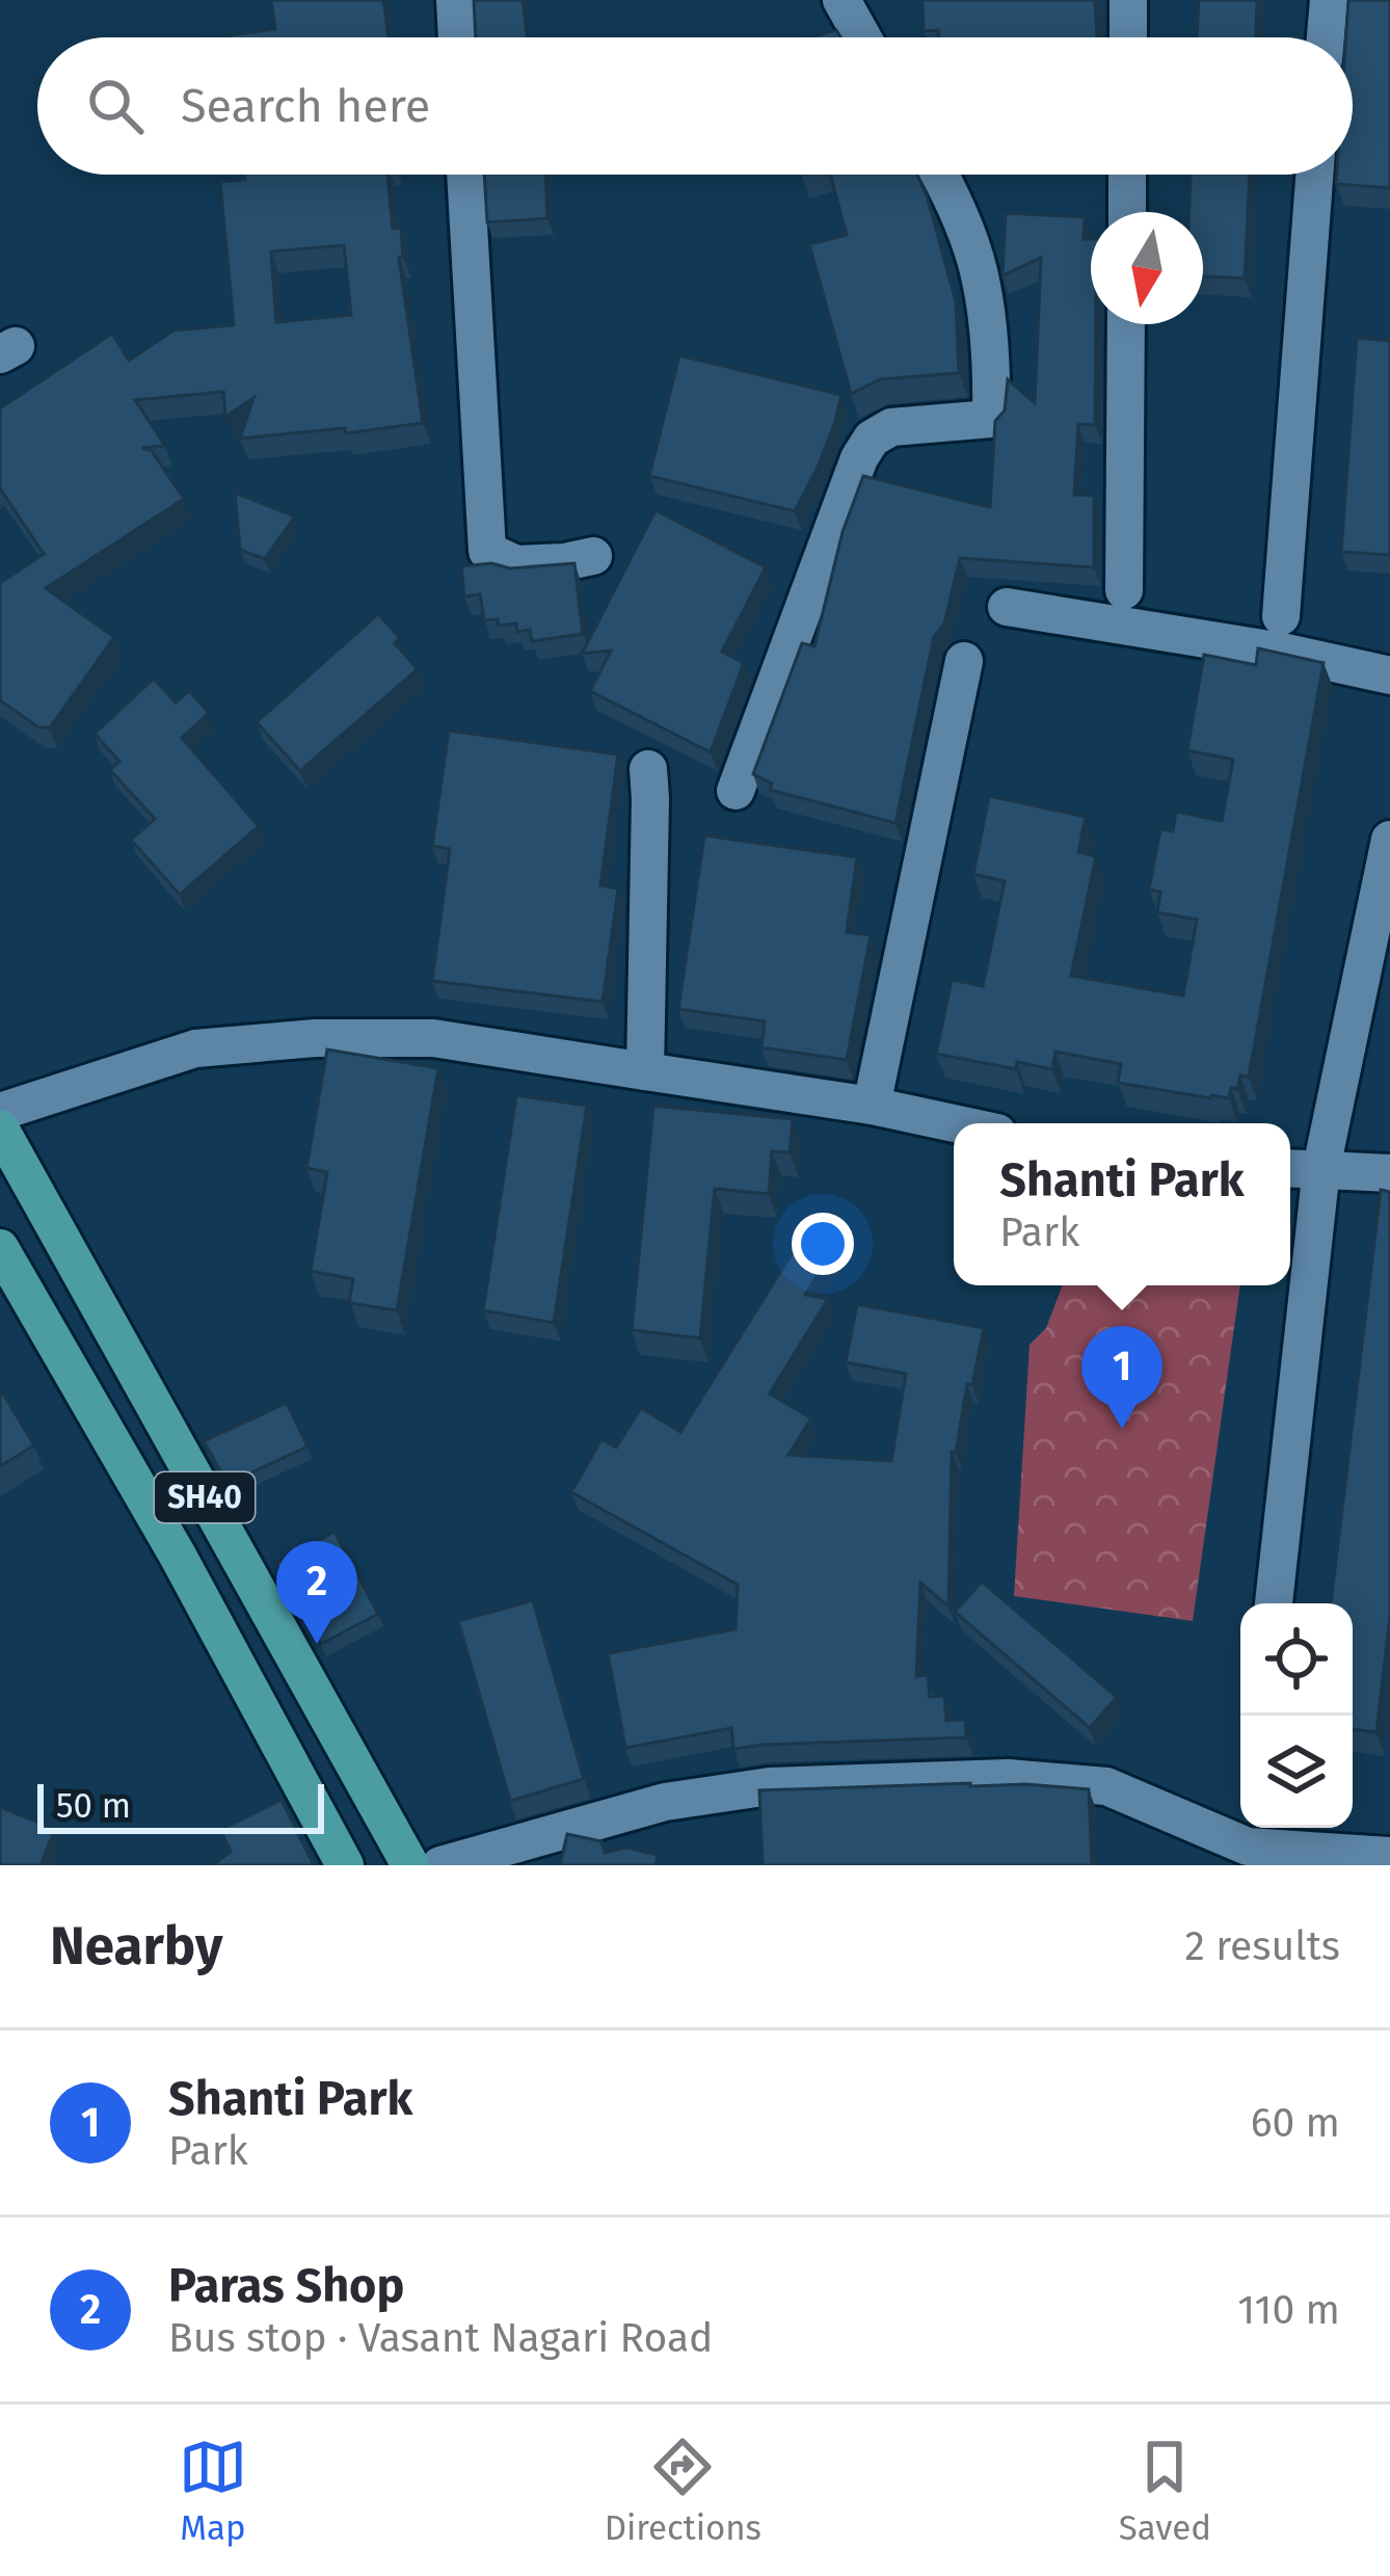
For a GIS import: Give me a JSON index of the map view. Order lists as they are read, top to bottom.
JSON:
{
  "streets": {
    "main road": ["SH40"]
  },
  "scale_bar": "50 m",
  "north": "bottom",
  "page": {
    "search": "Search here",
    "popup": ["Shanti Park", "Park"],
    "pins": ["1", "2"],
    "scale": "50 m",
    "heading": ["Nearby", "2 results"],
    "list": [
      {
        "mark": "1",
        "name": "Shanti Park",
        "note": "Park",
        "value": "60 m"
      },
      {
        "mark": "2",
        "name": "Paras Shop",
        "note": "Bus stop · Vasant Nagari Road",
        "value": "110 m"
      }
    ],
    "nav": ["Map", "Directions", "Saved"]
  }
}
